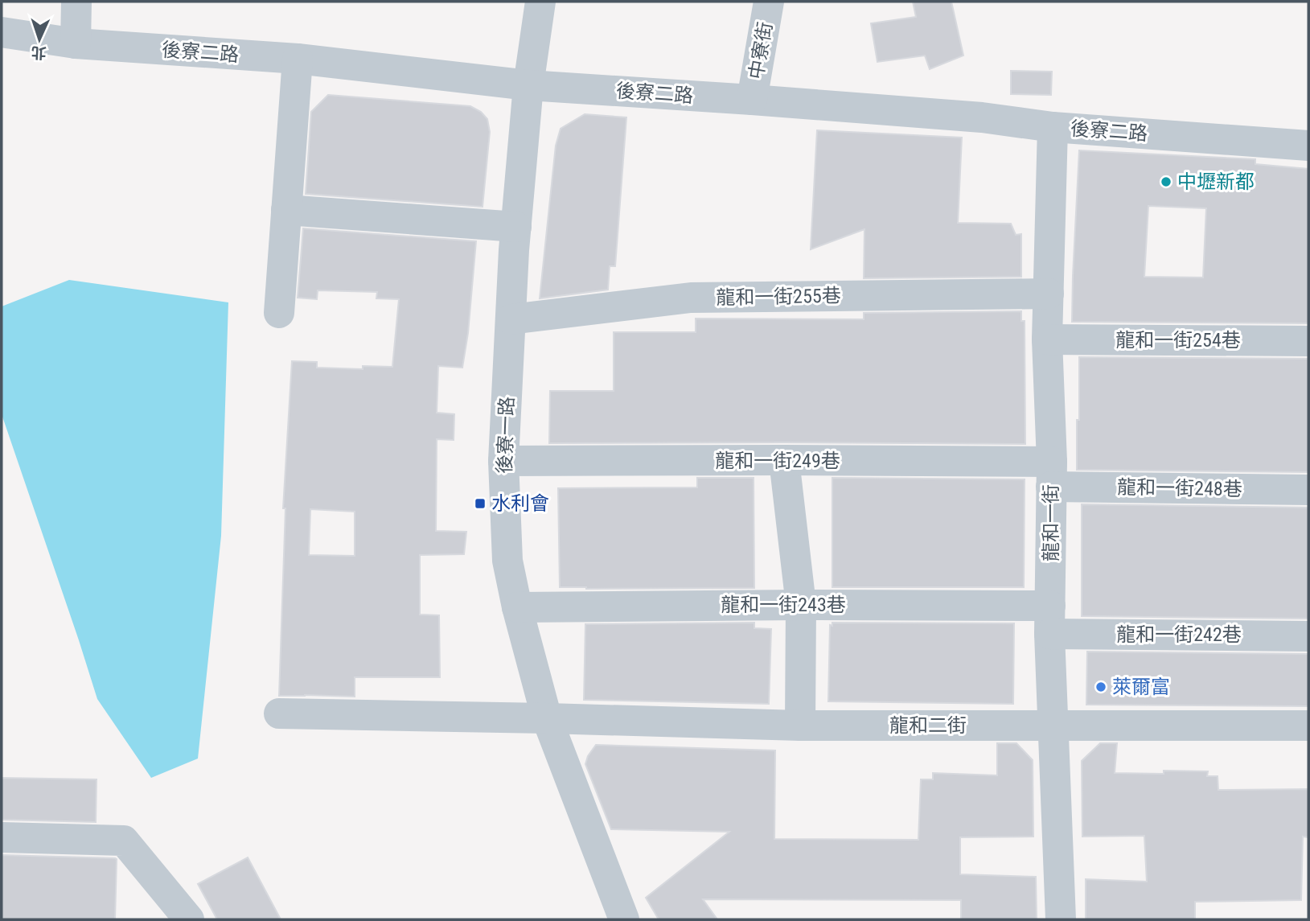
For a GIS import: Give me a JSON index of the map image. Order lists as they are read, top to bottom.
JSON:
{
  "streets": {
    "street": [
      "中寮街",
      "後寮二路",
      "龍和一街255巷",
      "龍和一街254巷",
      "後寮一路",
      "龍和一街249巷",
      "龍和一街248巷",
      "龍和一街",
      "龍和一街243巷",
      "龍和一街242巷",
      "龍和二街"
    ]
  },
  "crossings": [
    ["中寮街", "後寮二路"],
    ["後寮二路", "後寮一路"],
    ["後寮二路", "龍和一街"],
    ["龍和一街255巷", "後寮一路"],
    ["龍和一街255巷", "龍和一街"],
    ["龍和一街254巷", "龍和一街"],
    ["後寮一路", "龍和一街249巷"],
    ["後寮一路", "龍和一街243巷"],
    ["後寮一路", "龍和二街"],
    ["龍和一街249巷", "龍和一街248巷"],
    ["龍和一街249巷", "龍和一街"],
    ["龍和一街248巷", "龍和一街"],
    ["龍和一街", "龍和一街243巷"],
    ["龍和一街", "龍和一街242巷"],
    ["龍和一街", "龍和二街"],
    ["龍和一街243巷", "龍和一街242巷"]
  ],
  "places": {
    "other": ["中壢新都", "萊爾富"],
    "transit": ["水利會"]
  },
  "north": "bottom"
}
